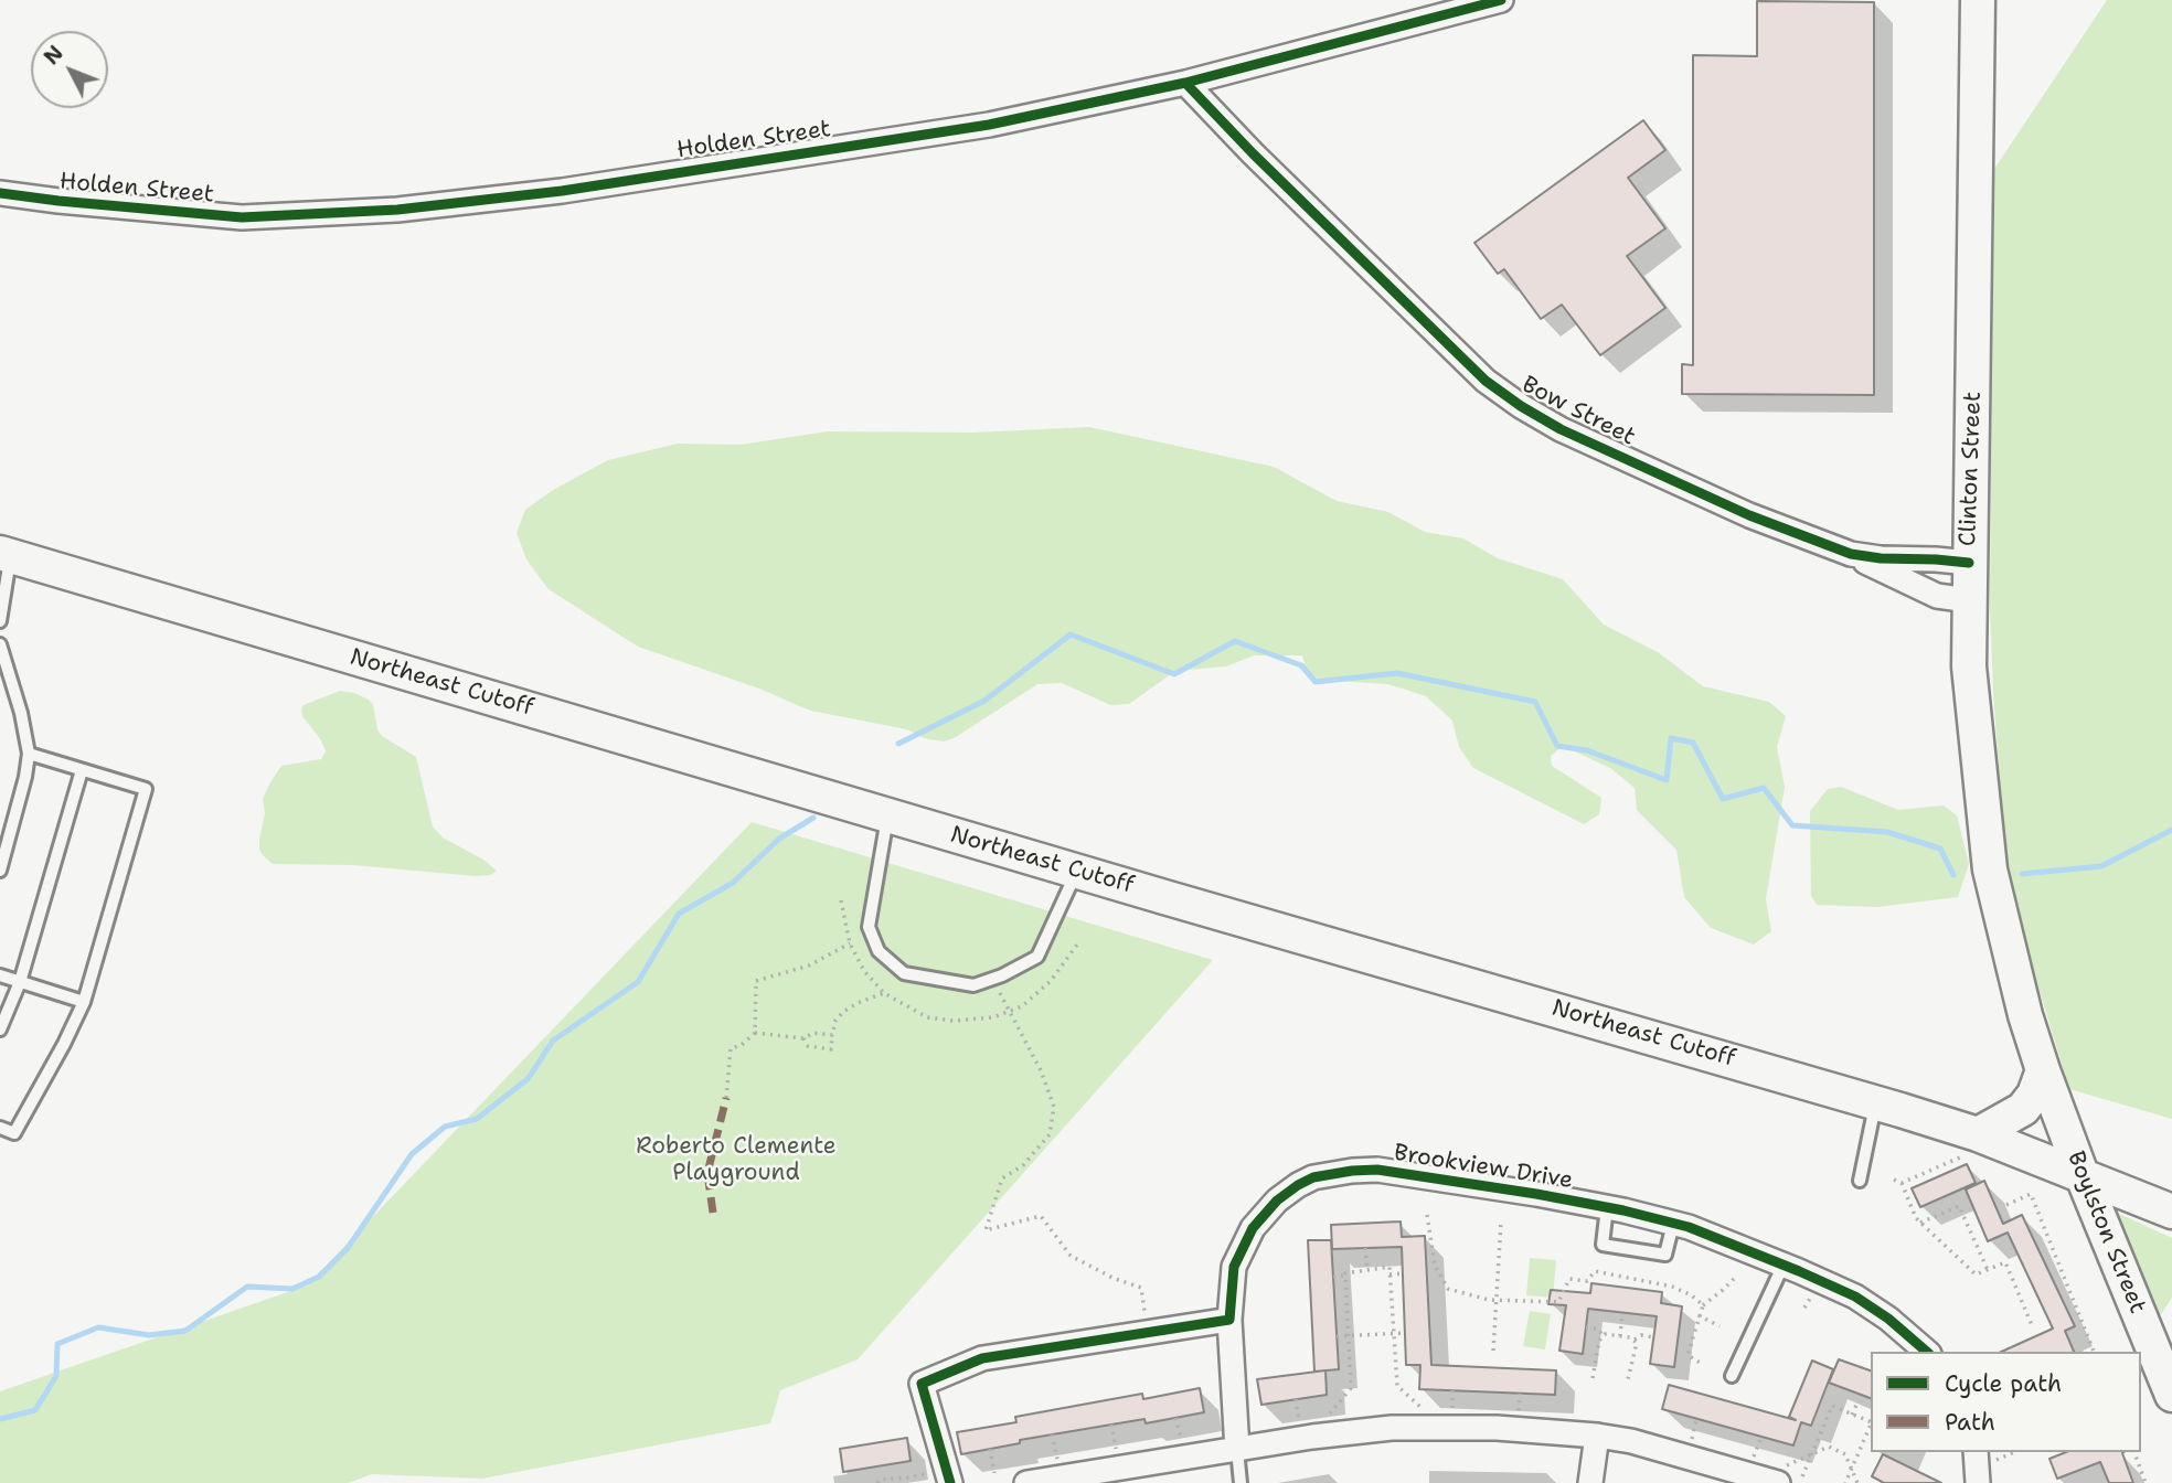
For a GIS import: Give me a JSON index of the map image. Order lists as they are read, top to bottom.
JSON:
{
  "streets": {
    "main road": ["Clinton Street", "Northeast Cutoff", "Boylston Street"],
    "street": ["Holden Street", "Bow Street", "Brookview Drive"]
  },
  "crossings": [
    ["Holden Street", "Bow Street"],
    ["Bow Street", "Clinton Street"],
    ["Clinton Street", "Boylston Street"],
    ["Northeast Cutoff", "Boylston Street"]
  ],
  "parks": ["Roberto Clemente Playground"],
  "legend": ["Cycle path", "Path"],
  "north": "top left"
}
